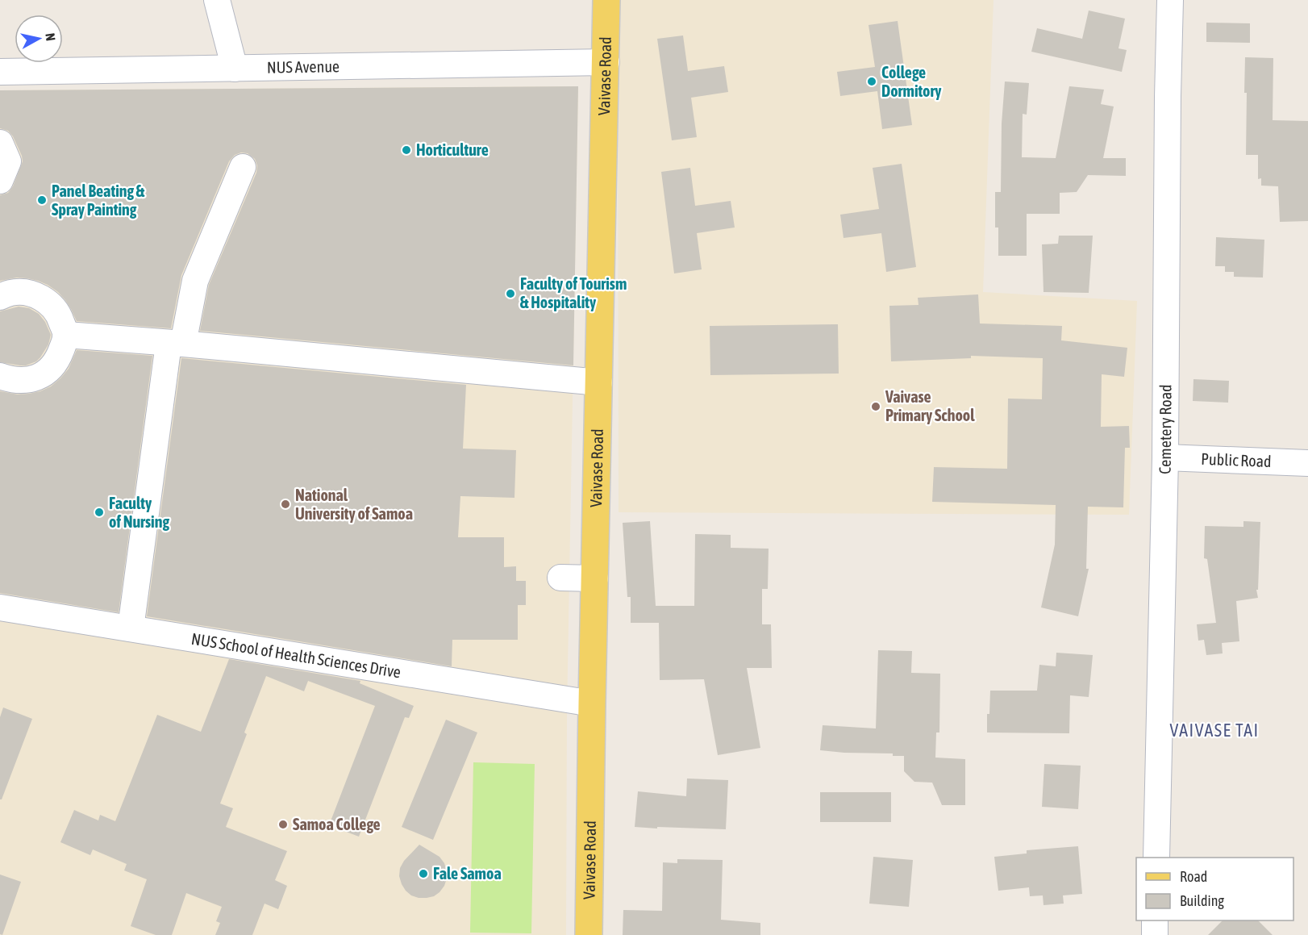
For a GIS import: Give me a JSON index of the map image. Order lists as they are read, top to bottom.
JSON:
{
  "streets": {
    "main road": ["Vaivase Road"],
    "street": [
      "NUS Avenue",
      "Cemetery Road",
      "Public Road",
      "NUS School of Health Sciences Drive"
    ]
  },
  "crossings": [
    ["NUS Avenue", "Vaivase Road"],
    ["Vaivase Road", "NUS School of Health Sciences Drive"],
    ["Cemetery Road", "Public Road"]
  ],
  "districts": ["VAIVASE TAI"],
  "places": [
    "College Dormitory",
    "Horticulture",
    "Panel Beating & Spray Painting",
    "Faculty of Tourism & Hospitality",
    "Vaivase Primary School",
    "National University of Samoa",
    "Faculty of Nursing",
    "Samoa College",
    "Fale Samoa"
  ],
  "legend": ["Road", "Building"],
  "north": "right"
}
